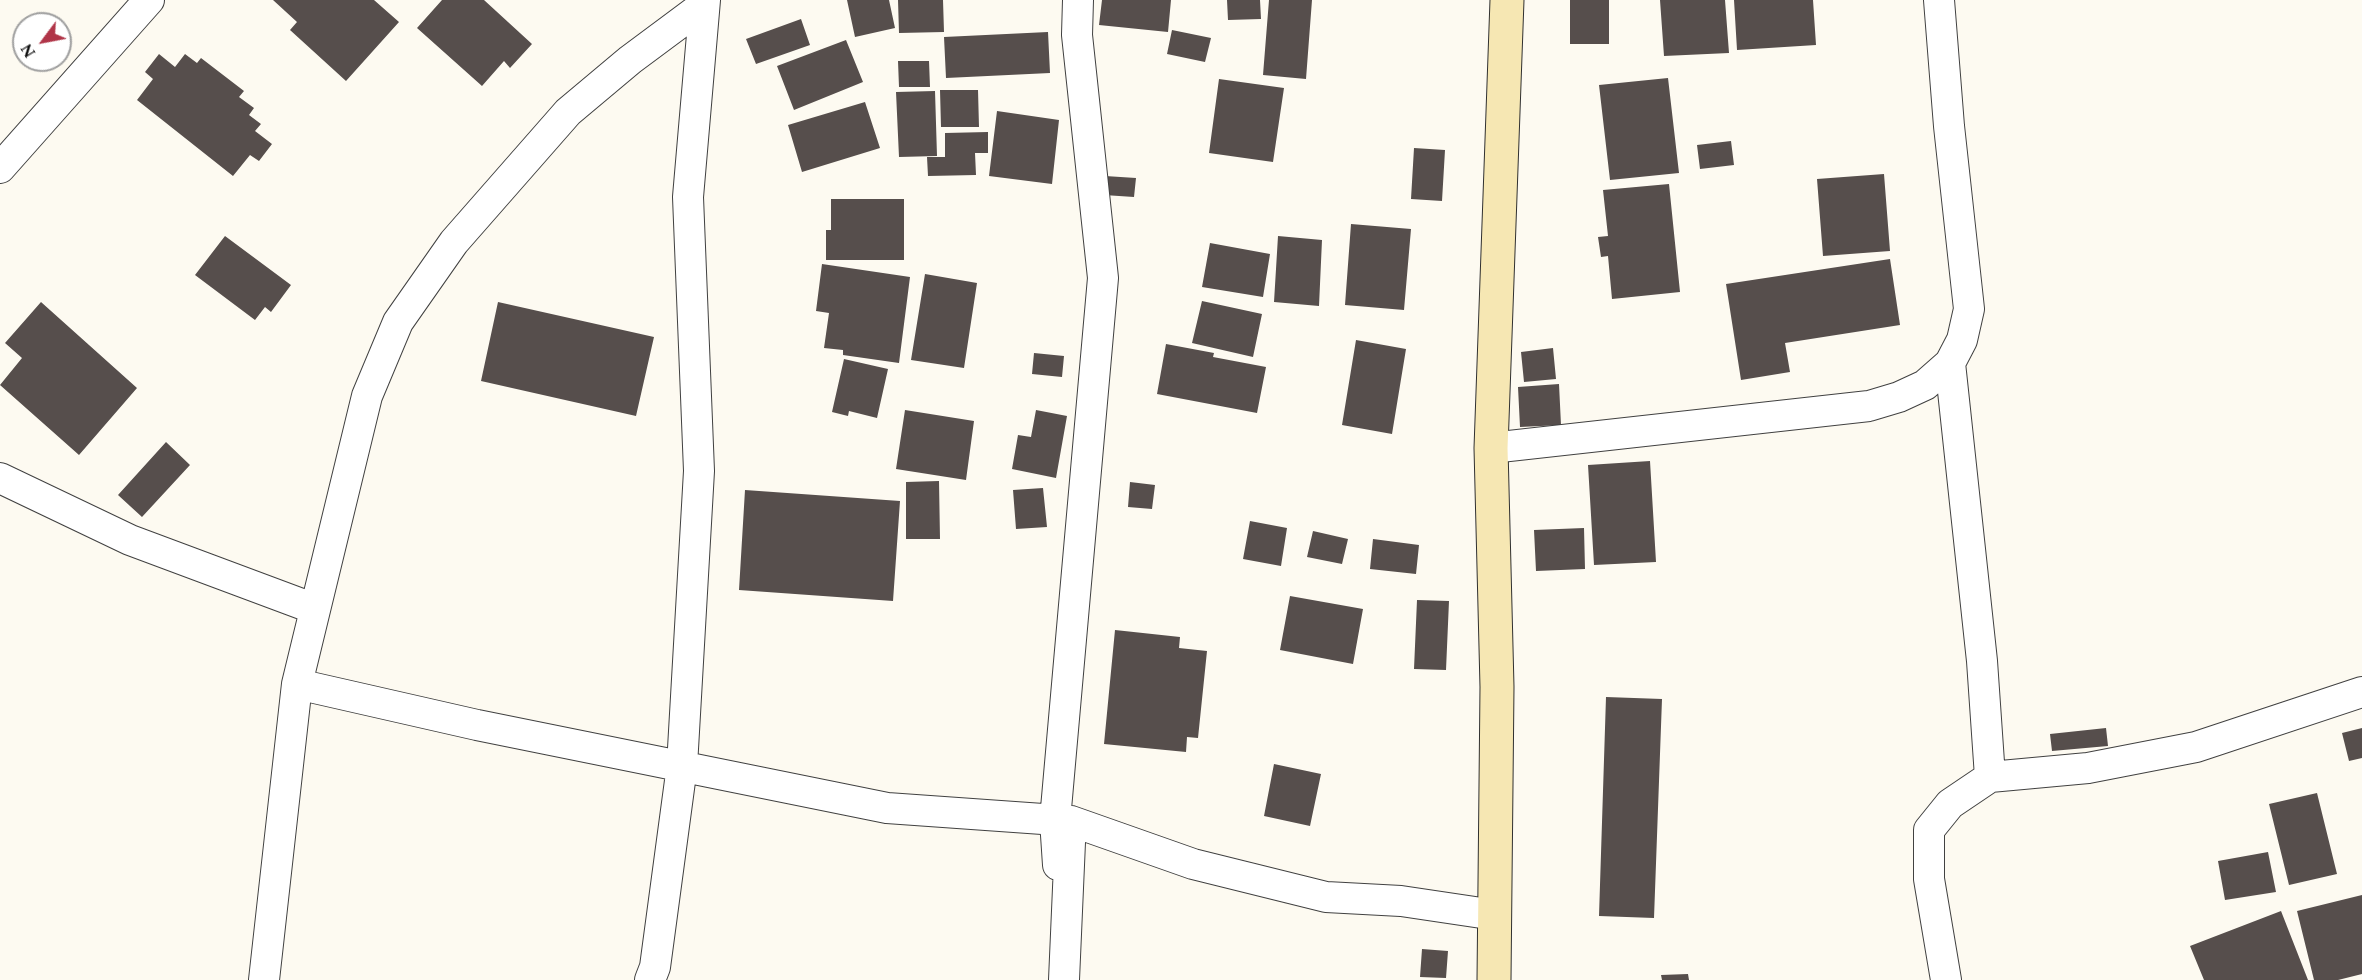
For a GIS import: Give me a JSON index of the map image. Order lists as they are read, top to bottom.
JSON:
{
  "north": "bottom left"
}
